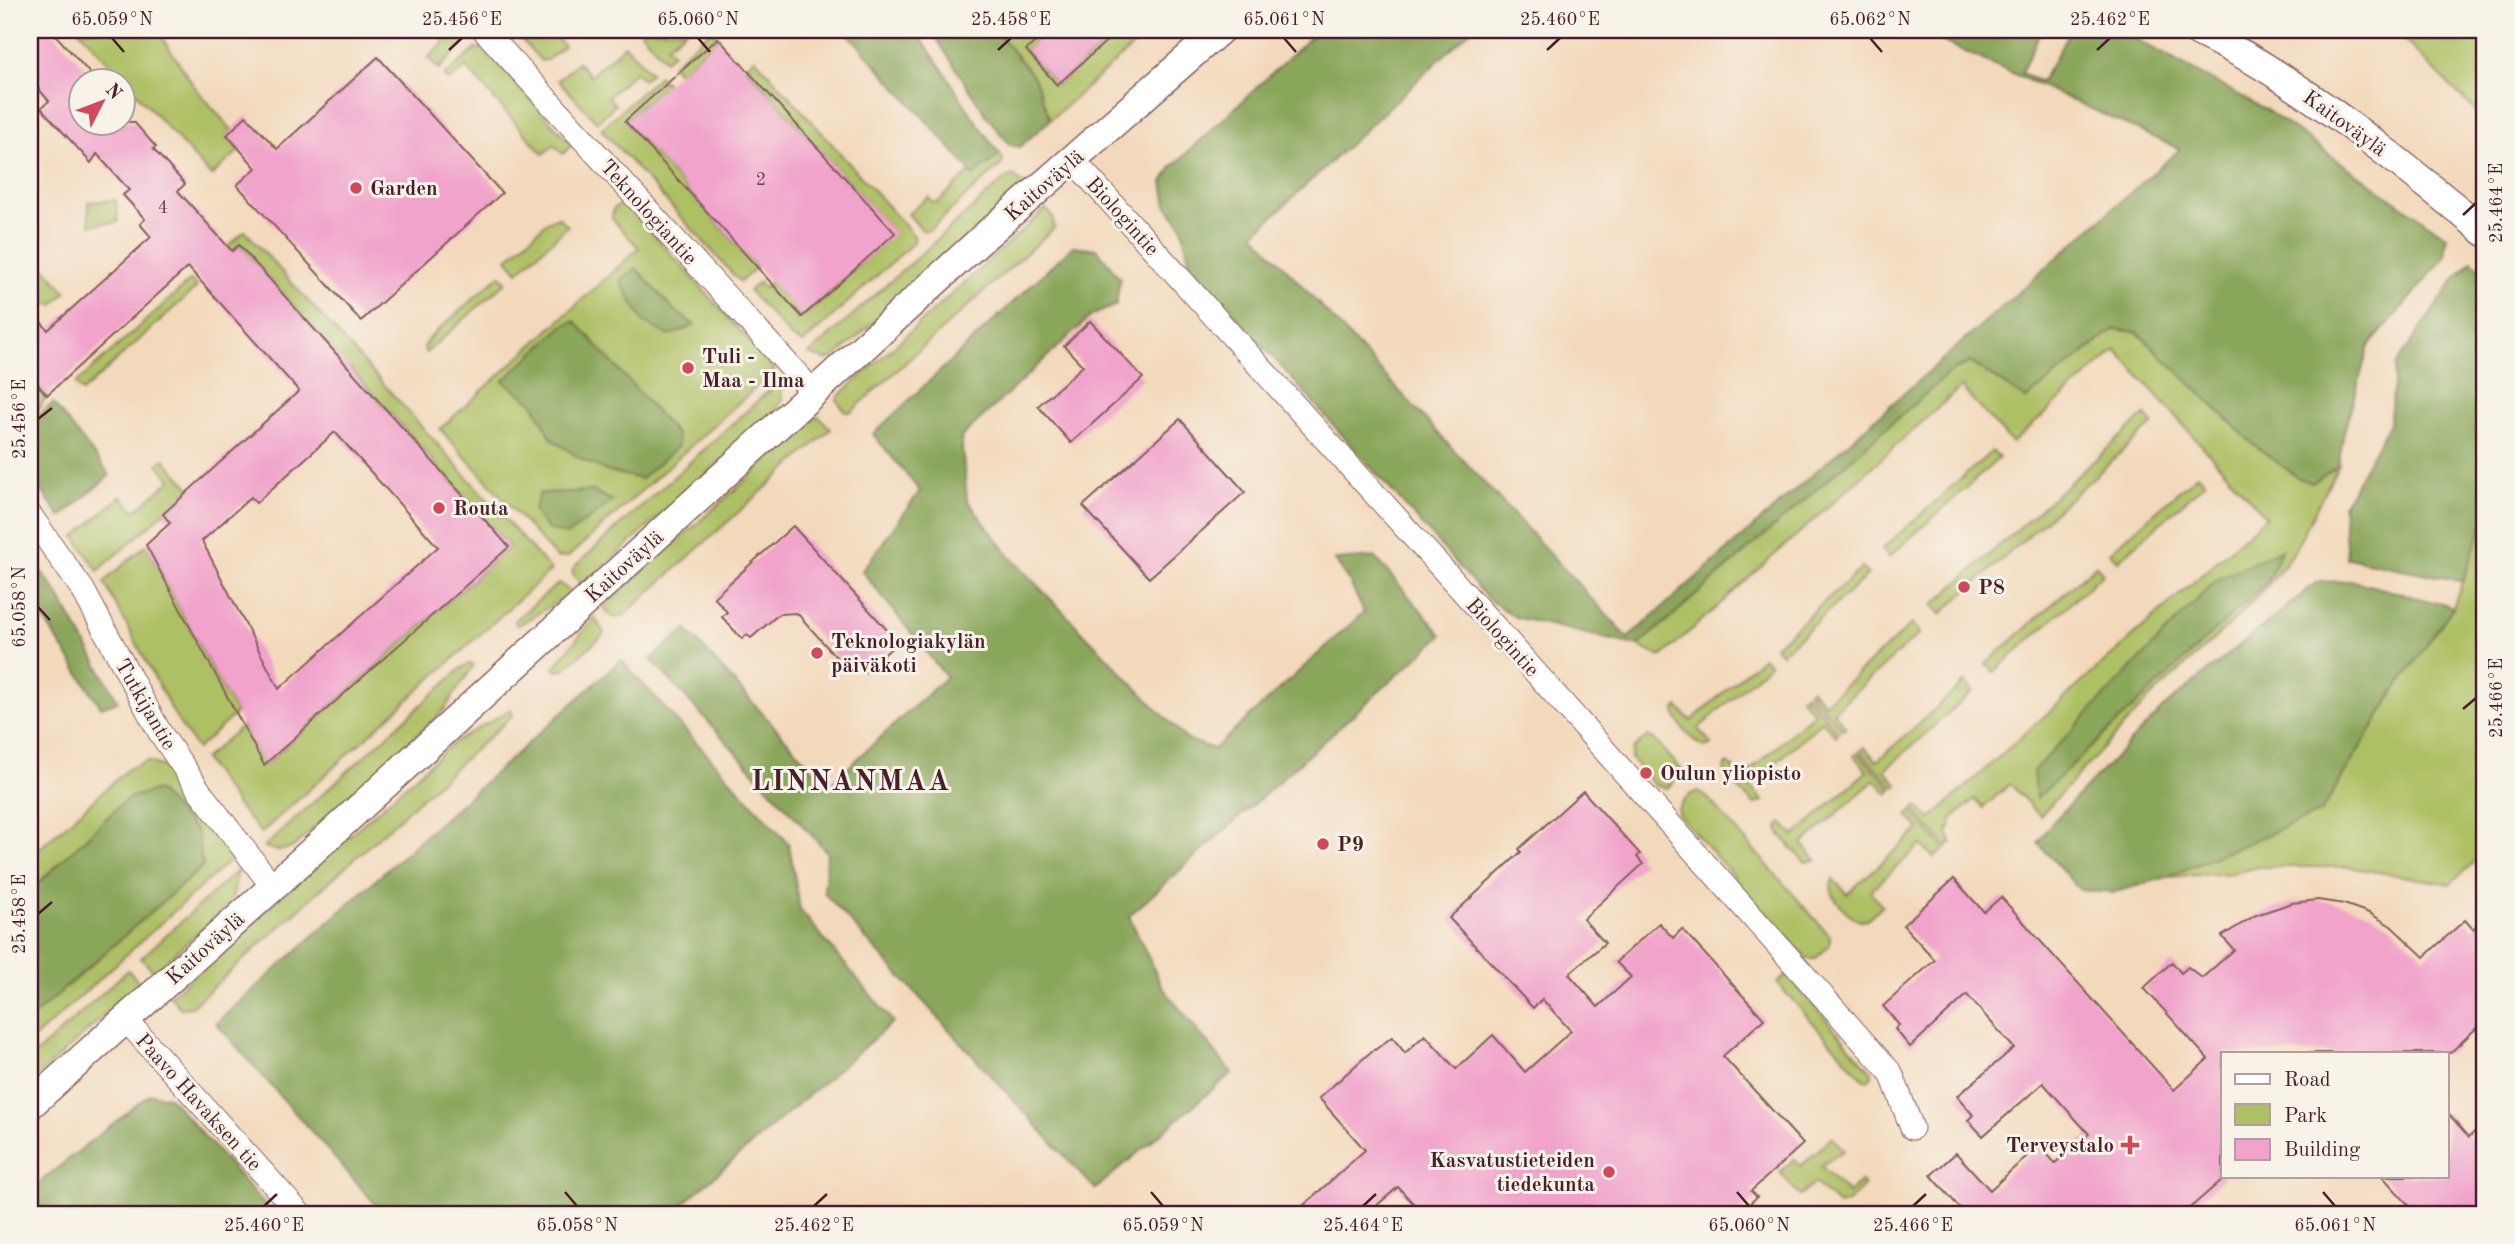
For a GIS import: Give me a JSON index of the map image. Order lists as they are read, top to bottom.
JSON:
{
  "streets": {
    "street": [
      "Kaitoväylä",
      "Teknologiantie",
      "Biologintie",
      "Tutkijantie",
      "Paavo Havaksen tie"
    ]
  },
  "crossings": [
    ["Kaitoväylä", "Teknologiantie"],
    ["Kaitoväylä", "Biologintie"],
    ["Kaitoväylä", "Tutkijantie"],
    ["Kaitoväylä", "Paavo Havaksen tie"]
  ],
  "districts": ["LINNANMAA"],
  "places": {
    "other": [
      "Garden",
      "Tuli - Maa - Ilma",
      "Routa",
      "P8",
      "Teknologiakylän päiväkoti",
      "Oulun yliopisto",
      "P9",
      "Kasvatustieteiden tiedekunta"
    ],
    "health": ["Terveystalo"]
  },
  "house_numbers": ["2", "4"],
  "legend": ["Road", "Park", "Building"],
  "north": "top right",
  "coordinates": [
    "65.059°N",
    "25.456°E",
    "65.060°N",
    "25.458°E",
    "65.061°N",
    "25.460°E",
    "65.062°N",
    "25.462°E",
    "25.464°E",
    "65.058°N",
    "25.466°E"
  ]
}
